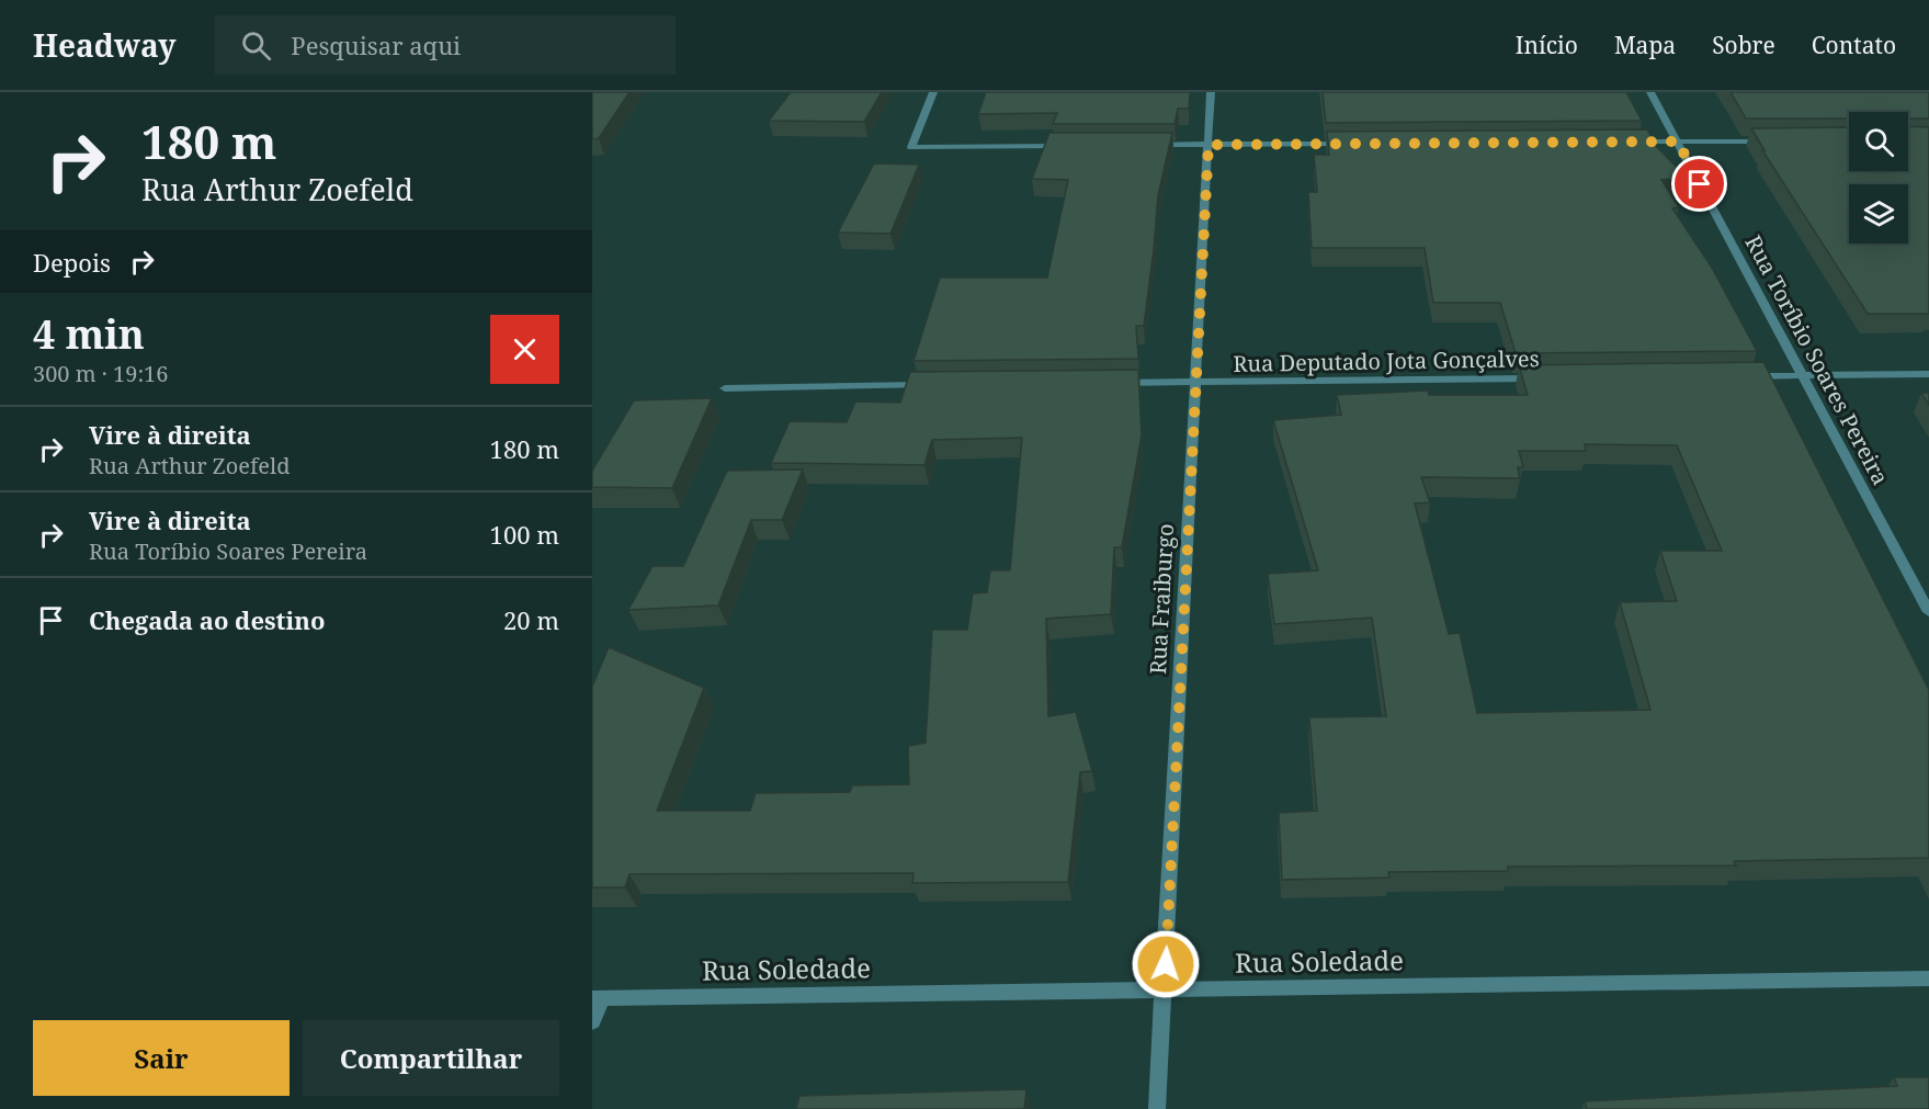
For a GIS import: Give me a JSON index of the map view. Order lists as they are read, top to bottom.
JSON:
{
  "streets": {
    "street": [
      "Rua Toríbio Soares Pereira",
      "Rua Deputado Jota Gonçalves",
      "Rua Fraiburgo",
      "Rua Soledade"
    ]
  },
  "crossings": [
    ["Rua Deputado Jota Gonçalves", "Rua Fraiburgo"],
    ["Rua Fraiburgo", "Rua Soledade"]
  ],
  "page": {
    "header": "Headway",
    "search": "Pesquisar aqui",
    "nav": [
      "Início",
      "Mapa",
      "Sobre",
      "Contato"
    ],
    "turn": ["180 m", "Rua Arthur Zoefeld"],
    "then": "Depois",
    "heading": ["4 min", "300 m · 19:16"],
    "list": [
      {
        "name": "Vire à direita",
        "note": "Rua Arthur Zoefeld",
        "value": "180 m"
      },
      {
        "name": "Vire à direita",
        "note": "Rua Toríbio Soares Pereira",
        "value": "100 m"
      },
      {
        "name": "Chegada ao destino",
        "value": "20 m"
      }
    ],
    "buttons": ["Sair", "Compartilhar"]
  }
}
